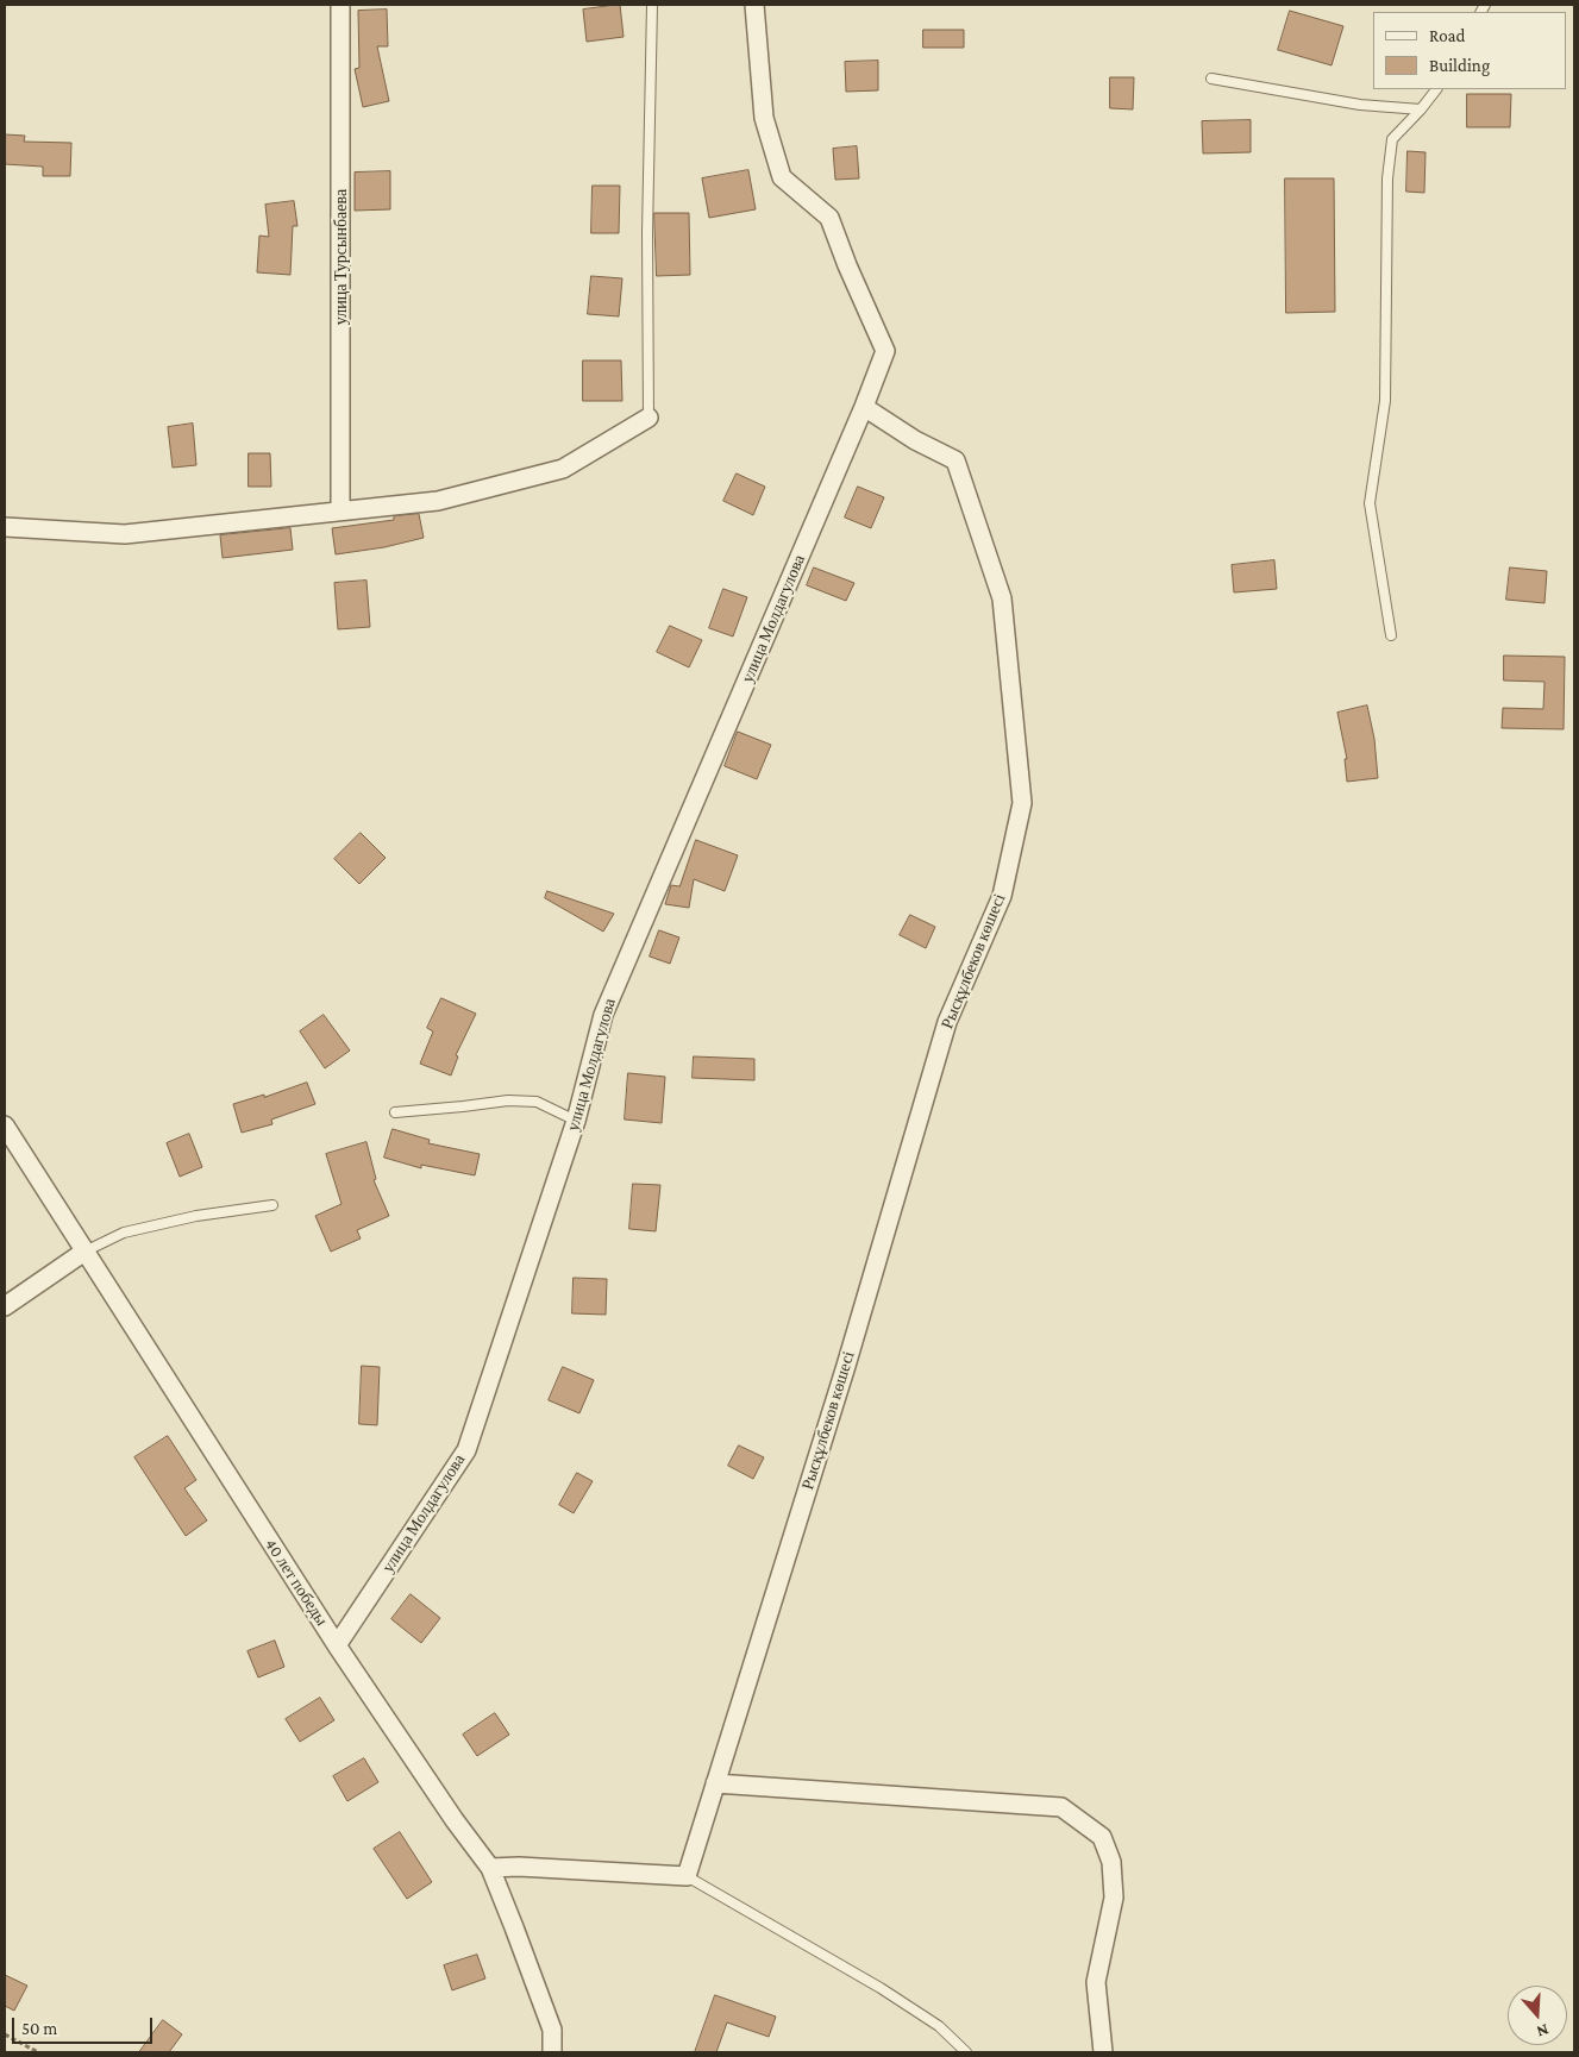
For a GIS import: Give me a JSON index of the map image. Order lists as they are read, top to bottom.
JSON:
{
  "streets": {
    "street": [
      "улица Турсынбаева",
      "улица Молдагулова",
      "Рысқұлбеков көшесі",
      "40 лет победы"
    ]
  },
  "crossings": [
    ["улица Молдагулова", "Рысқұлбеков көшесі"],
    ["улица Молдагулова", "40 лет победы"]
  ],
  "legend": ["Road", "Building"],
  "scale_bar": "50 m",
  "north": "bottom"
}
